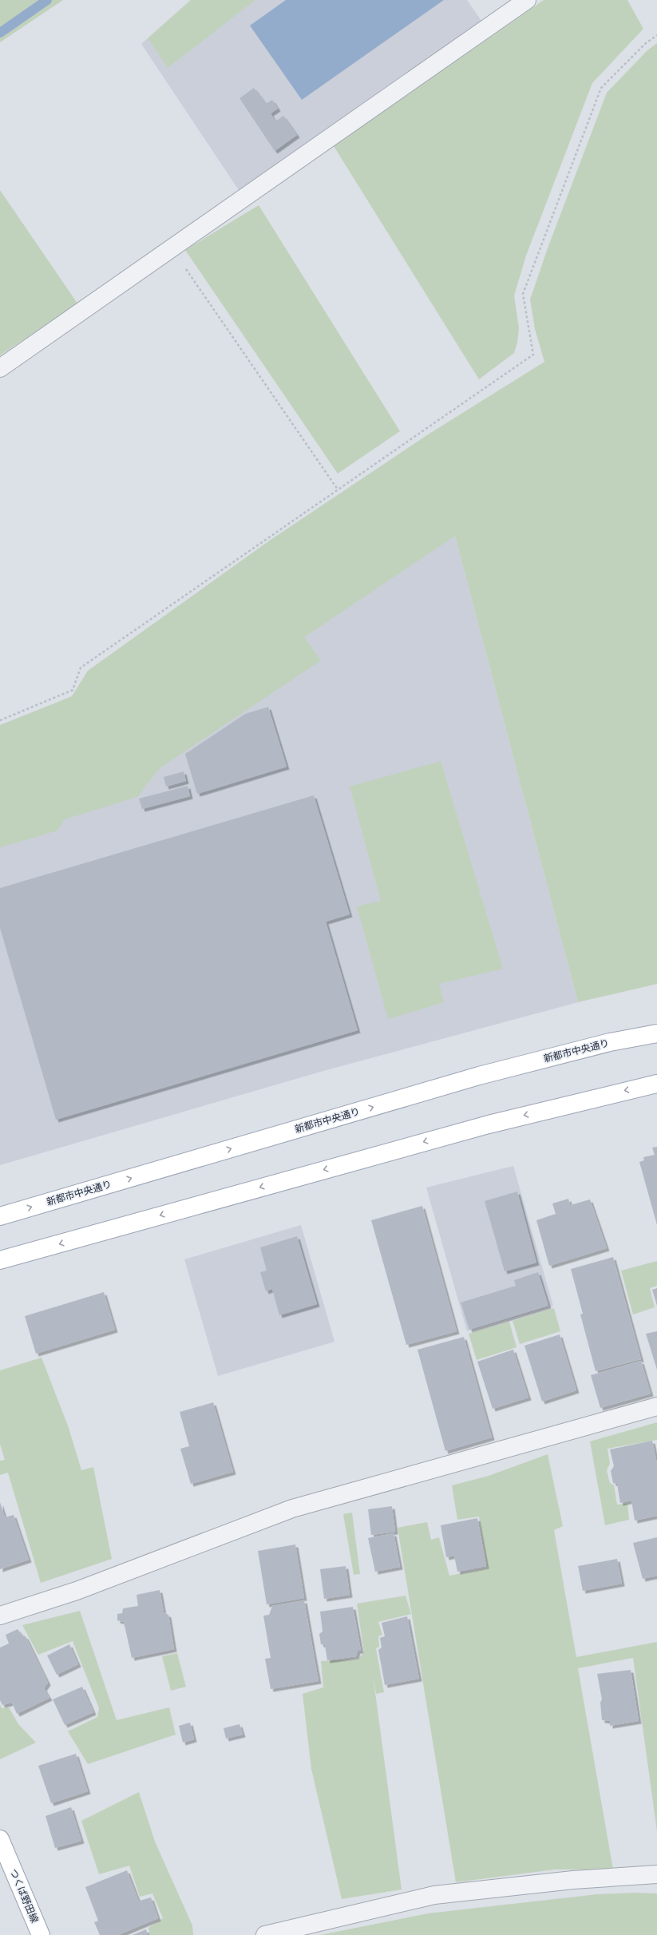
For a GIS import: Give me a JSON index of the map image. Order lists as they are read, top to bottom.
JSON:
{
  "streets": {
    "main road": ["新都市中央通り", "つくば野田線"]
  }
}
